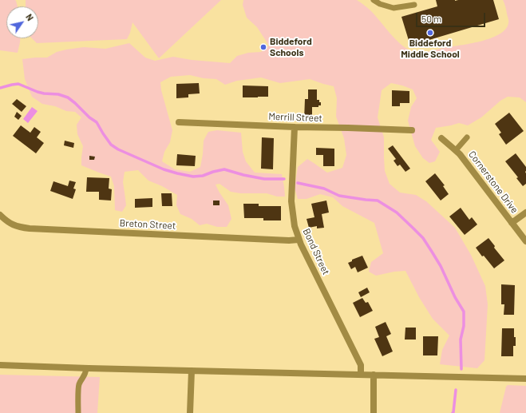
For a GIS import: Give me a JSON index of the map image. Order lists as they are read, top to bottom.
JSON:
{
  "streets": {
    "street": [
      "Merrill Street",
      "Cornerstone Drive",
      "Breton Street",
      "Bond Street"
    ]
  },
  "crossings": [
    ["Merrill Street", "Bond Street"],
    ["Breton Street", "Bond Street"]
  ],
  "places": ["Biddeford Middle School", "Biddeford Schools"],
  "scale_bar": "50 m",
  "north": "top right"
}
